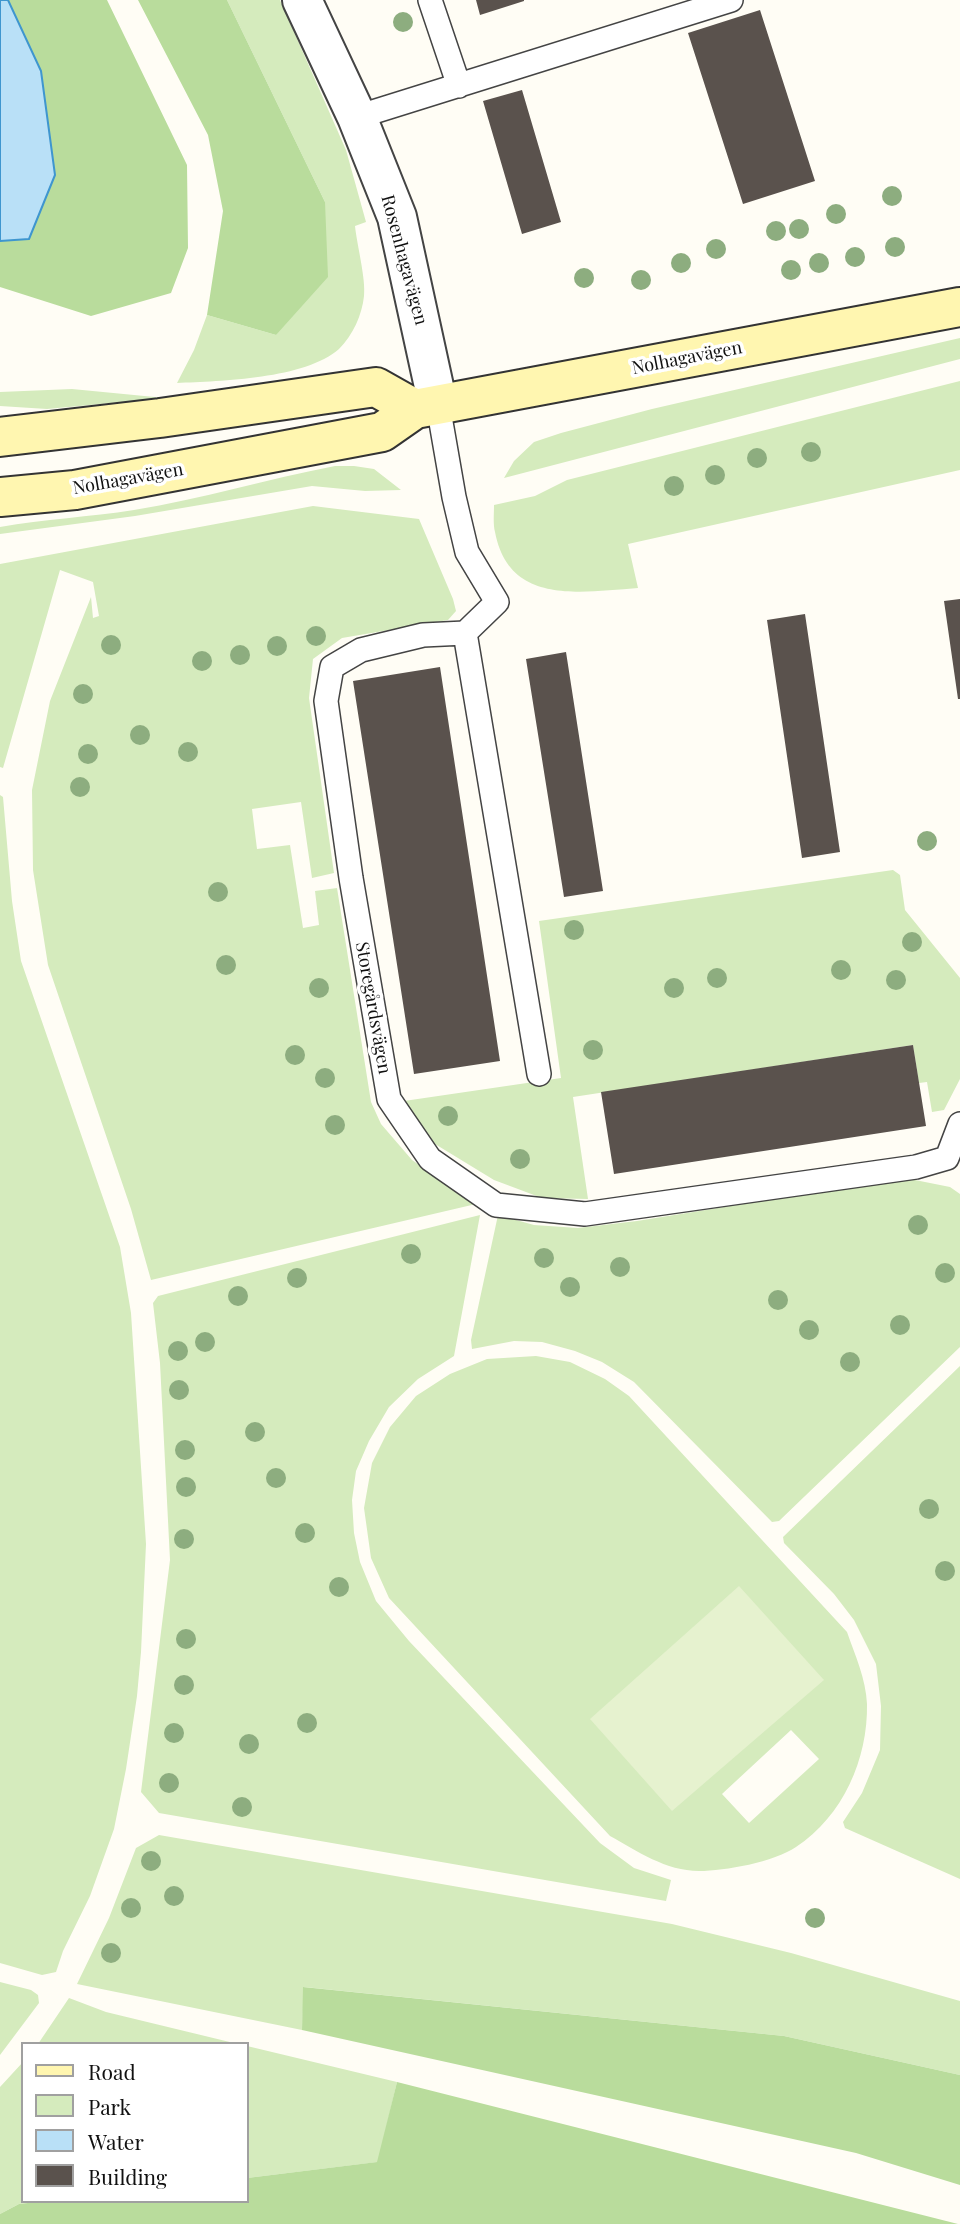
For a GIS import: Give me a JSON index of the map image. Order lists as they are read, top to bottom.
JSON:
{
  "streets": {
    "street": ["Rosenhagavägen", "Nolhagavägen"],
    "lane": ["Storegårdsvägen"]
  },
  "crossings": [
    ["Rosenhagavägen", "Nolhagavägen"]
  ],
  "legend": [
    "Road",
    "Park",
    "Water",
    "Building"
  ]
}
